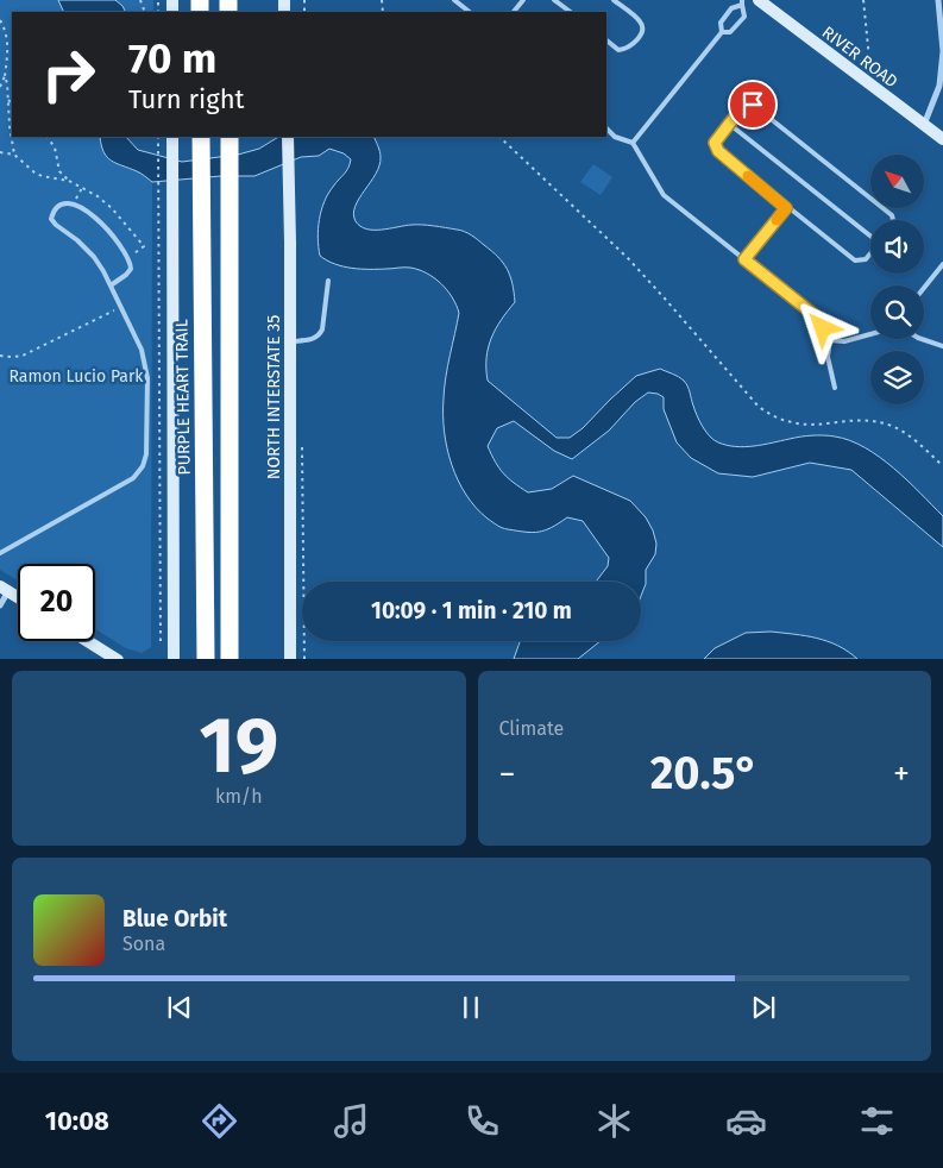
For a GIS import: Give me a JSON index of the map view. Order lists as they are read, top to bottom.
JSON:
{
  "streets": {
    "highway": ["PURPLE HEART TRAIL"],
    "main road": ["RIVER ROAD", "NORTH INTERSTATE 35"]
  },
  "parks": ["Ramon Lucio Park"],
  "north": "top left",
  "page": {
    "turn": ["70 m", "Turn right"],
    "limit": "20",
    "trip": "10:09 · 1 min · 210 m",
    "tile": [
      ["19", "km/h"],
      "Climate"
    ],
    "heat": ["−", "20.5°", "+"],
    "song": ["Blue Orbit", "Sona"],
    "tabs": "10:08"
  }
}
